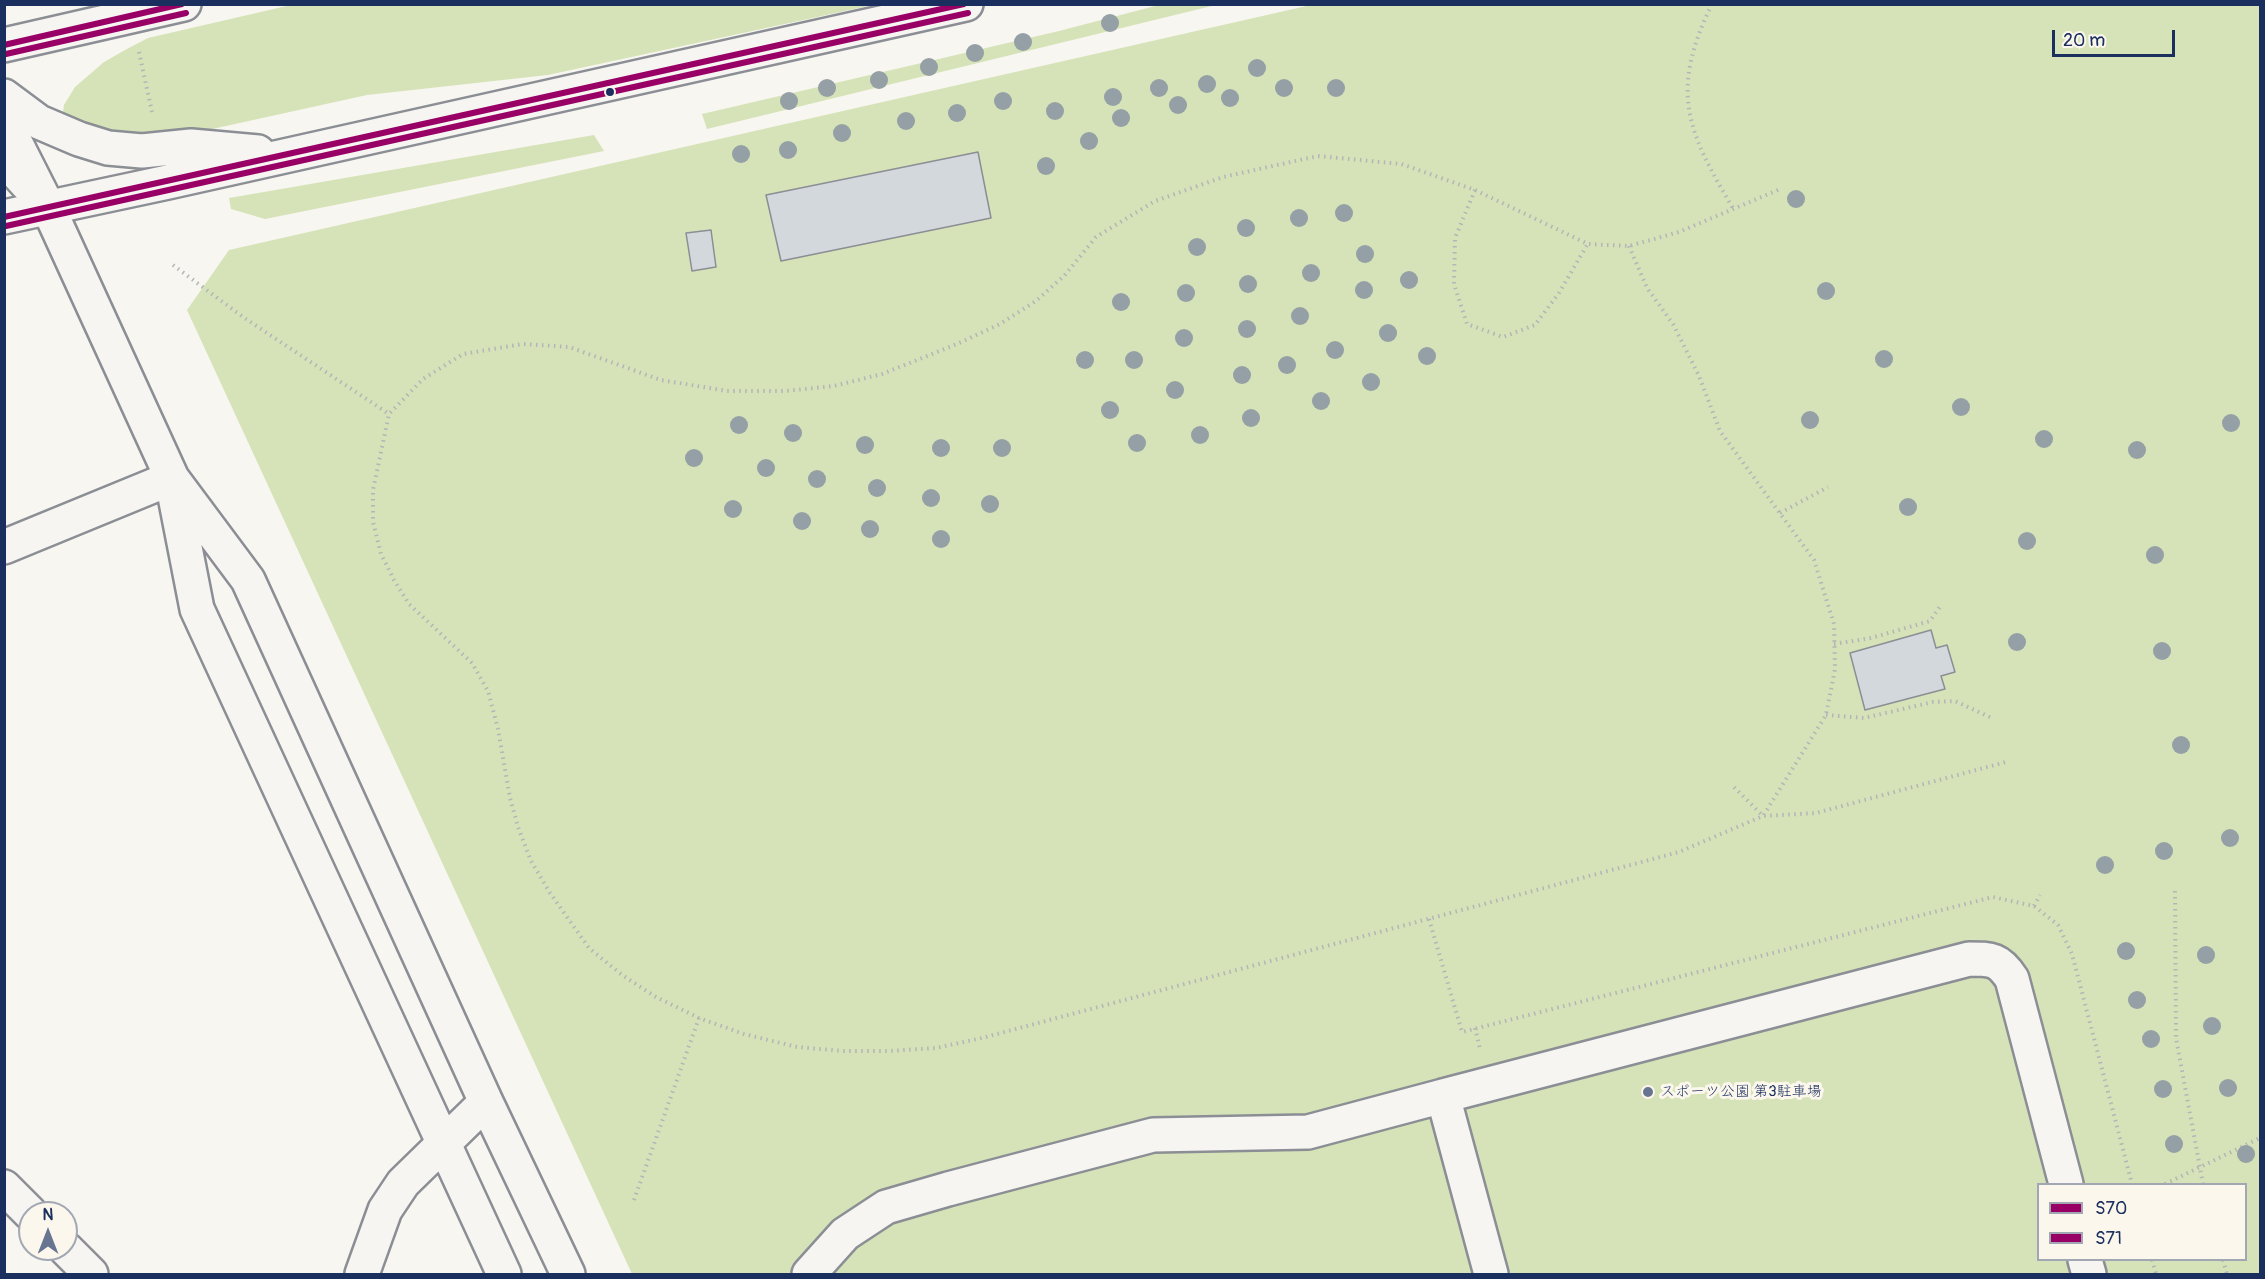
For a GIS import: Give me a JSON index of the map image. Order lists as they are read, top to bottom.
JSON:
{
  "places": ["スポーツ公園 第3駐車場"],
  "lines": ["transit line S70", "transit line S71"],
  "legend": ["S70", "S71"],
  "scale_bar": "20 m",
  "north": "top"
}
